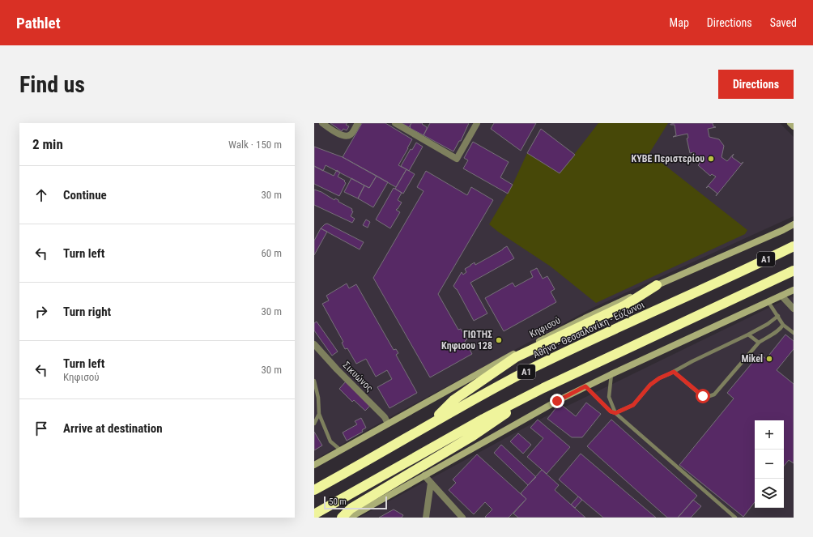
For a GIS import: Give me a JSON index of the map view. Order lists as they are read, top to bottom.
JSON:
{
  "streets": {
    "highway": ["Α1", "Αθήνα - Θεσσαλονίκη - Εύζωνοι"],
    "main road": ["Κηφισού"],
    "street": ["Σικυώνος"]
  },
  "crossings": [
    ["Κηφισού", "Σικυώνος"]
  ],
  "places": ["ΚΥΒΕ Περιστερίου", "ΓΙΩΤΗΣ Κηφισου 128", "Mikel"],
  "scale_bar": "50 m",
  "page": {
    "header": "Pathlet",
    "nav": ["Map", "Directions", "Saved"],
    "buttons": "Directions",
    "title": "Find us",
    "heading": ["2 min", "Walk · 150 m"],
    "list": [
      ["Continue", "30 m"],
      ["Turn left", "60 m"],
      ["Turn right", "30 m"],
      ["Turn left", "Κηφισού", "30 m"],
      "Arrive at destination"
    ],
    "map_buttons": ["+", "−"],
    "scale": "50 m"
  }
}
